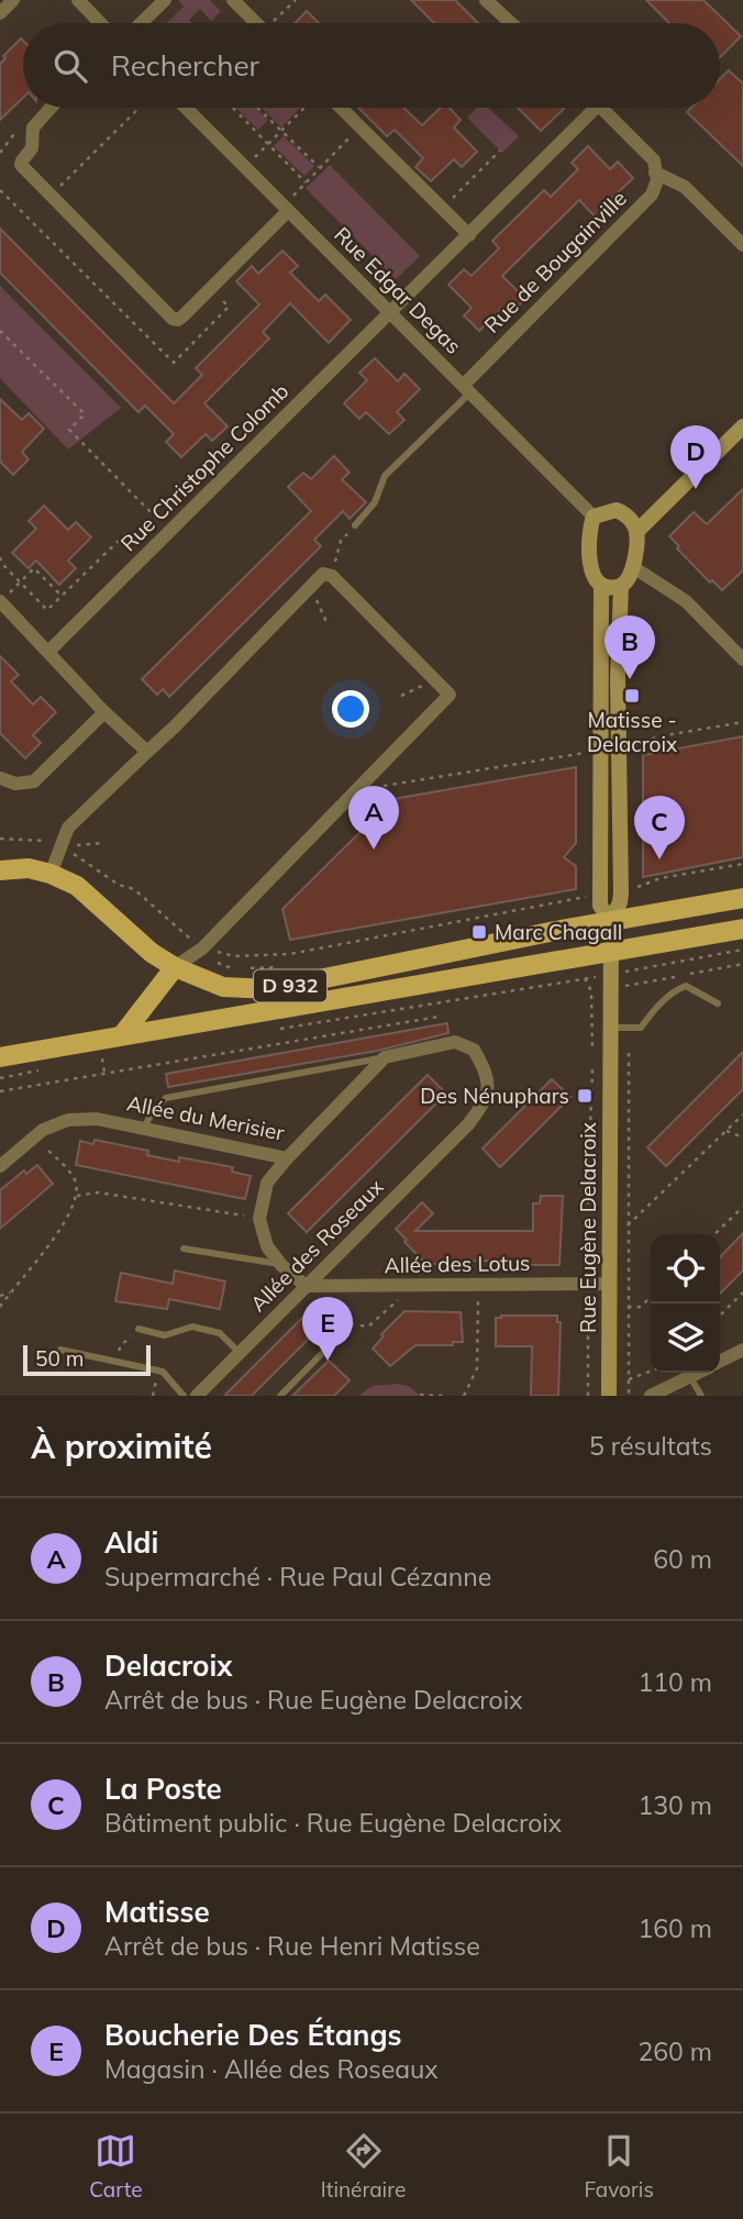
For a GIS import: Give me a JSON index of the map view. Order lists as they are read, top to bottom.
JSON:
{
  "streets": {
    "main road": ["D 932"],
    "street": [
      "Rue de Bougainville",
      "Rue Edgar Degas",
      "Rue Christophe Colomb",
      "Allée du Merisier",
      "Rue Eugène Delacroix",
      "Allée des Roseaux",
      "Allée des Lotus"
    ]
  },
  "crossings": [
    ["Rue de Bougainville", "Rue Edgar Degas"],
    ["Rue Edgar Degas", "Rue Christophe Colomb"],
    ["Rue Edgar Degas", "Rue Eugène Delacroix"],
    ["D 932", "Rue Eugène Delacroix"],
    ["Allée du Merisier", "Allée des Roseaux"],
    ["Rue Eugène Delacroix", "Allée des Lotus"],
    ["Allée des Roseaux", "Allée des Lotus"]
  ],
  "places": {
    "transit": ["Matisse - Delacroix", "Marc Chagall", "Des Nénuphars"]
  },
  "scale_bar": "50 m",
  "page": {
    "search": "Rechercher",
    "pins": [
      "D",
      "B",
      "A",
      "C",
      "E"
    ],
    "scale": "50 m",
    "heading": ["À proximité", "5 résultats"],
    "list": [
      {
        "mark": "A",
        "name": "Aldi",
        "note": "Supermarché · Rue Paul Cézanne",
        "value": "60 m"
      },
      {
        "mark": "B",
        "name": "Delacroix",
        "note": "Arrêt de bus · Rue Eugène Delacroix",
        "value": "110 m"
      },
      {
        "mark": "C",
        "name": "La Poste",
        "note": "Bâtiment public · Rue Eugène Delacroix",
        "value": "130 m"
      },
      {
        "mark": "D",
        "name": "Matisse",
        "note": "Arrêt de bus · Rue Henri Matisse",
        "value": "160 m"
      },
      {
        "mark": "E",
        "name": "Boucherie Des Étangs",
        "note": "Magasin · Allée des Roseaux",
        "value": "260 m"
      }
    ],
    "nav": ["Carte", "Itinéraire", "Favoris"]
  }
}
